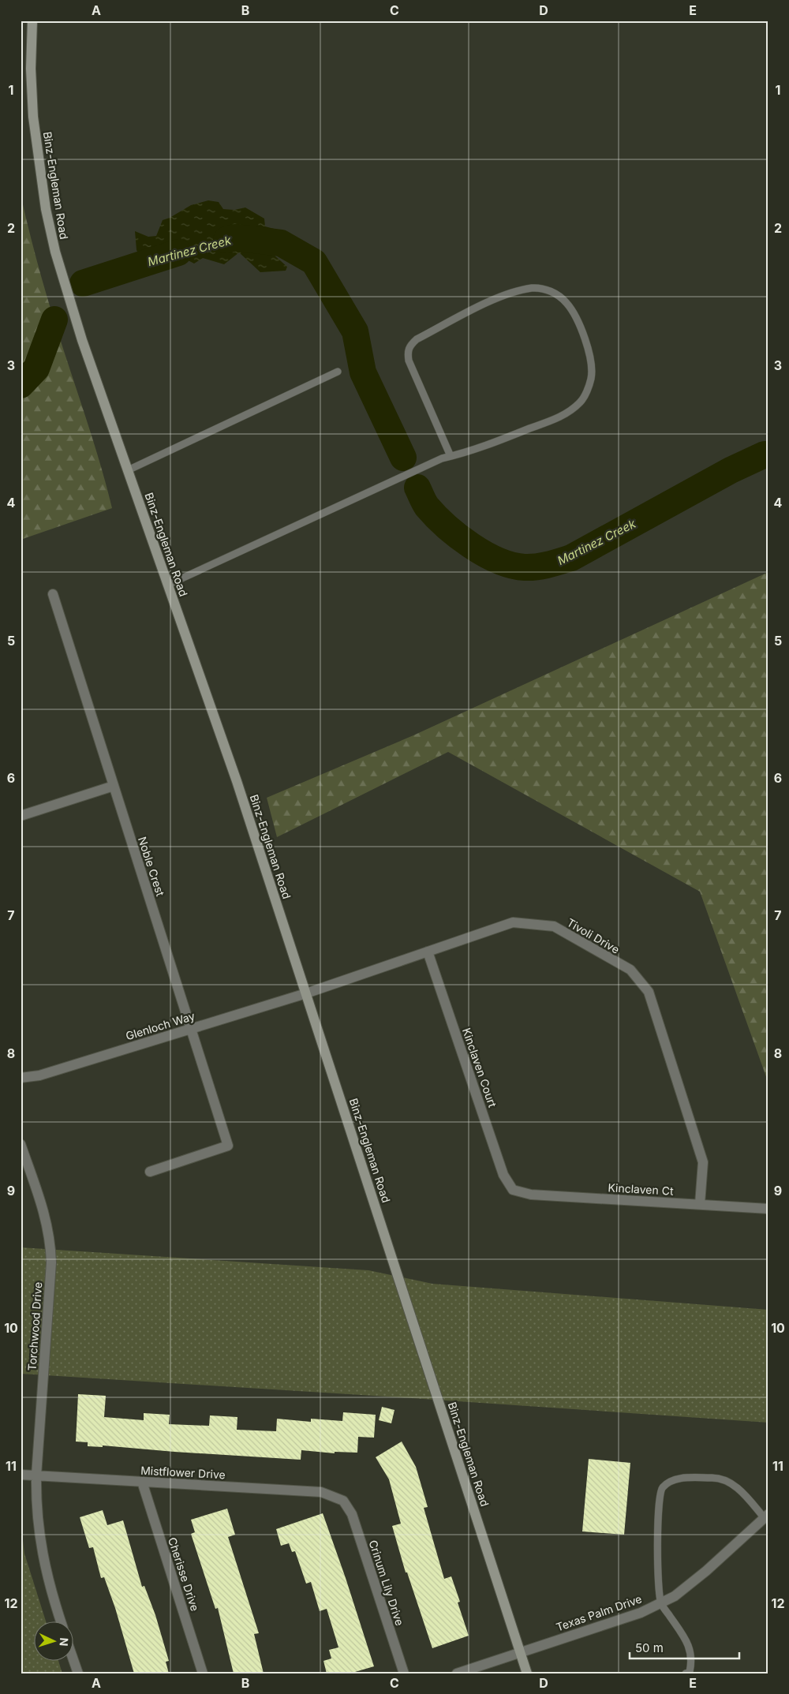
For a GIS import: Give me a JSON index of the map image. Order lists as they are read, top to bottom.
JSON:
{
  "streets": {
    "street": [
      "Binz-Engleman Road",
      "Noble Crest",
      "Tivoli Drive",
      "Glenloch Way",
      "Kinclaven Court",
      "Kinclaven Ct",
      "Torchwood Drive",
      "Mistflower Drive",
      "Cherisse Drive",
      "Crinum Lily Drive",
      "Texas Palm Drive"
    ]
  },
  "crossings": [
    ["Binz-Engleman Road", "Tivoli Drive"],
    ["Binz-Engleman Road", "Glenloch Way"],
    ["Binz-Engleman Road", "Texas Palm Drive"],
    ["Noble Crest", "Glenloch Way"],
    ["Tivoli Drive", "Glenloch Way"],
    ["Tivoli Drive", "Kinclaven Court"],
    ["Tivoli Drive", "Kinclaven Ct"],
    ["Kinclaven Court", "Kinclaven Ct"],
    ["Torchwood Drive", "Mistflower Drive"],
    ["Mistflower Drive", "Cherisse Drive"],
    ["Mistflower Drive", "Crinum Lily Drive"]
  ],
  "water": ["Martinez Creek"],
  "scale_bar": "50 m",
  "north": "right",
  "grid": {
    "columns": [
      "A",
      "B",
      "C",
      "D",
      "E"
    ],
    "rows": [
      "1",
      "2",
      "3",
      "4",
      "5",
      "6",
      "7",
      "8",
      "9",
      "10",
      "11",
      "12"
    ]
  }
}
